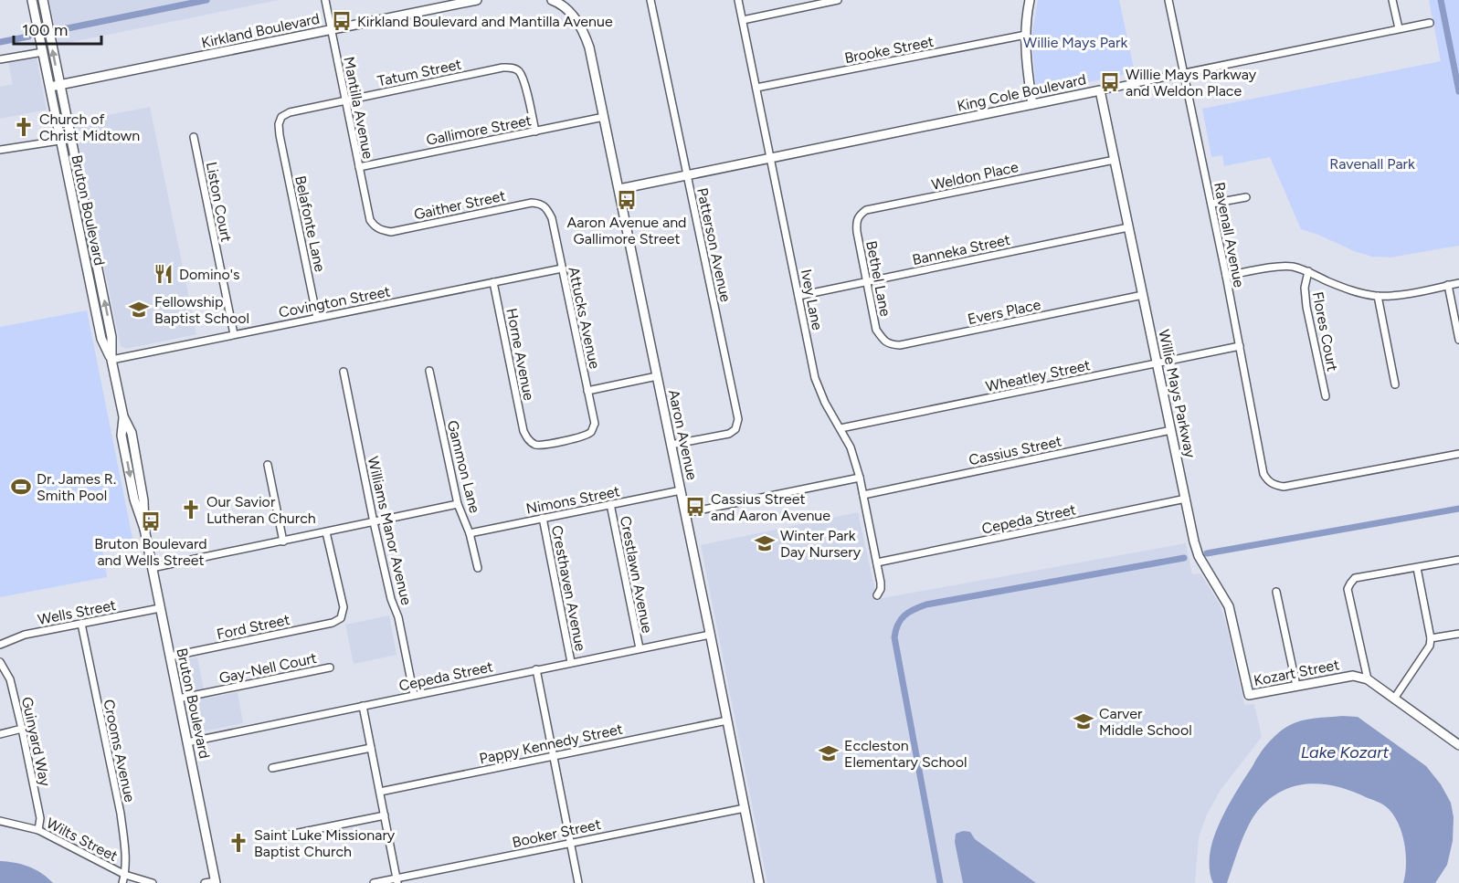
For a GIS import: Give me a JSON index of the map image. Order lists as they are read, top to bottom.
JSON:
{
  "streets": {
    "street": [
      "Kirkland Boulevard",
      "Brooke Street",
      "Tatum Street",
      "King Cole Boulevard",
      "Mantilla Avenue",
      "Gallimore Street",
      "Weldon Place",
      "Liston Court",
      "Gaither Street",
      "Bruton Boulevard",
      "Belafonte Lane",
      "Ravenall Avenue",
      "Patterson Avenue",
      "Banneka Street",
      "Bethel Lane",
      "Ivey Lane",
      "Covington Street",
      "Evers Place",
      "Attucks Avenue",
      "Flores Court",
      "Horne Avenue",
      "Wheatley Street",
      "Willie Mays Parkway",
      "Aaron Avenue",
      "Cassius Street",
      "Gammon Lane",
      "Nimons Street",
      "Cepeda Street",
      "Williams Manor Avenue",
      "Crestlawn Avenue",
      "Cresthaven Avenue",
      "Wells Street",
      "Ford Street",
      "Gay-Nell Court",
      "Kozart Street",
      "Guinyard Way",
      "Pappy Kennedy Street",
      "Crooms Avenue",
      "Booker Street",
      "Wilts Street"
    ]
  },
  "crossings": [
    ["Kirkland Boulevard", "Mantilla Avenue"],
    ["Kirkland Boulevard", "Bruton Boulevard"],
    ["Brooke Street", "Ivey Lane"],
    ["Tatum Street", "Mantilla Avenue"],
    ["Tatum Street", "Gallimore Street"],
    ["Tatum Street", "Belafonte Lane"],
    ["King Cole Boulevard", "Ravenall Avenue"],
    ["King Cole Boulevard", "Patterson Avenue"],
    ["King Cole Boulevard", "Ivey Lane"],
    ["King Cole Boulevard", "Willie Mays Parkway"],
    ["King Cole Boulevard", "Aaron Avenue"],
    ["Mantilla Avenue", "Gallimore Street"],
    ["Mantilla Avenue", "Gaither Street"],
    ["Gallimore Street", "Aaron Avenue"],
    ["Weldon Place", "Bethel Lane"],
    ["Weldon Place", "Willie Mays Parkway"],
    ["Liston Court", "Covington Street"],
    ["Gaither Street", "Attucks Avenue"],
    ["Bruton Boulevard", "Covington Street"],
    ["Bruton Boulevard", "Cepeda Street"],
    ["Bruton Boulevard", "Wells Street"],
    ["Bruton Boulevard", "Ford Street"],
    ["Bruton Boulevard", "Gay-Nell Court"],
    ["Belafonte Lane", "Covington Street"],
    ["Ravenall Avenue", "Wheatley Street"],
    ["Patterson Avenue", "Aaron Avenue"],
    ["Banneka Street", "Bethel Lane"],
    ["Banneka Street", "Ivey Lane"],
    ["Banneka Street", "Willie Mays Parkway"],
    ["Bethel Lane", "Evers Place"],
    ["Ivey Lane", "Wheatley Street"],
    ["Ivey Lane", "Cassius Street"],
    ["Ivey Lane", "Cepeda Street"],
    ["Covington Street", "Attucks Avenue"],
    ["Covington Street", "Horne Avenue"],
    ["Evers Place", "Willie Mays Parkway"],
    ["Attucks Avenue", "Horne Avenue"],
    ["Wheatley Street", "Willie Mays Parkway"],
    ["Willie Mays Parkway", "Cassius Street"],
    ["Willie Mays Parkway", "Cepeda Street"],
    ["Willie Mays Parkway", "Kozart Street"],
    ["Aaron Avenue", "Nimons Street"],
    ["Aaron Avenue", "Cepeda Street"],
    ["Aaron Avenue", "Pappy Kennedy Street"],
    ["Aaron Avenue", "Booker Street"],
    ["Gammon Lane", "Nimons Street"],
    ["Nimons Street", "Crestlawn Avenue"],
    ["Nimons Street", "Cresthaven Avenue"],
    ["Cepeda Street", "Williams Manor Avenue"],
    ["Cepeda Street", "Crestlawn Avenue"],
    ["Cepeda Street", "Cresthaven Avenue"],
    ["Wells Street", "Crooms Avenue"],
    ["Guinyard Way", "Wilts Street"],
    ["Crooms Avenue", "Wilts Street"]
  ],
  "water": ["Lake Kozart"],
  "parks": ["Willie Mays Park", "Ravenall Park"],
  "places": {
    "bus stop": [
      "Kirkland Boulevard and Mantilla Avenue",
      "Willie Mays Parkway and Weldon Place",
      "Aaron Avenue and Gallimore Street",
      "Cassius Street and Aaron Avenue",
      "Bruton Boulevard and Wells Street"
    ],
    "church": ["Church of Christ Midtown", "Our Savior Lutheran Church", "Saint Luke Missionary Baptist Church"],
    "restaurant": ["Domino's"],
    "school or university": [
      "Fellowship Baptist School",
      "Winter Park Day Nursery",
      "Carver Middle School",
      "Eccleston Elementary School"
    ],
    "sports": ["Dr. James R. Smith Pool"]
  },
  "scale_bar": "100 m"
}
